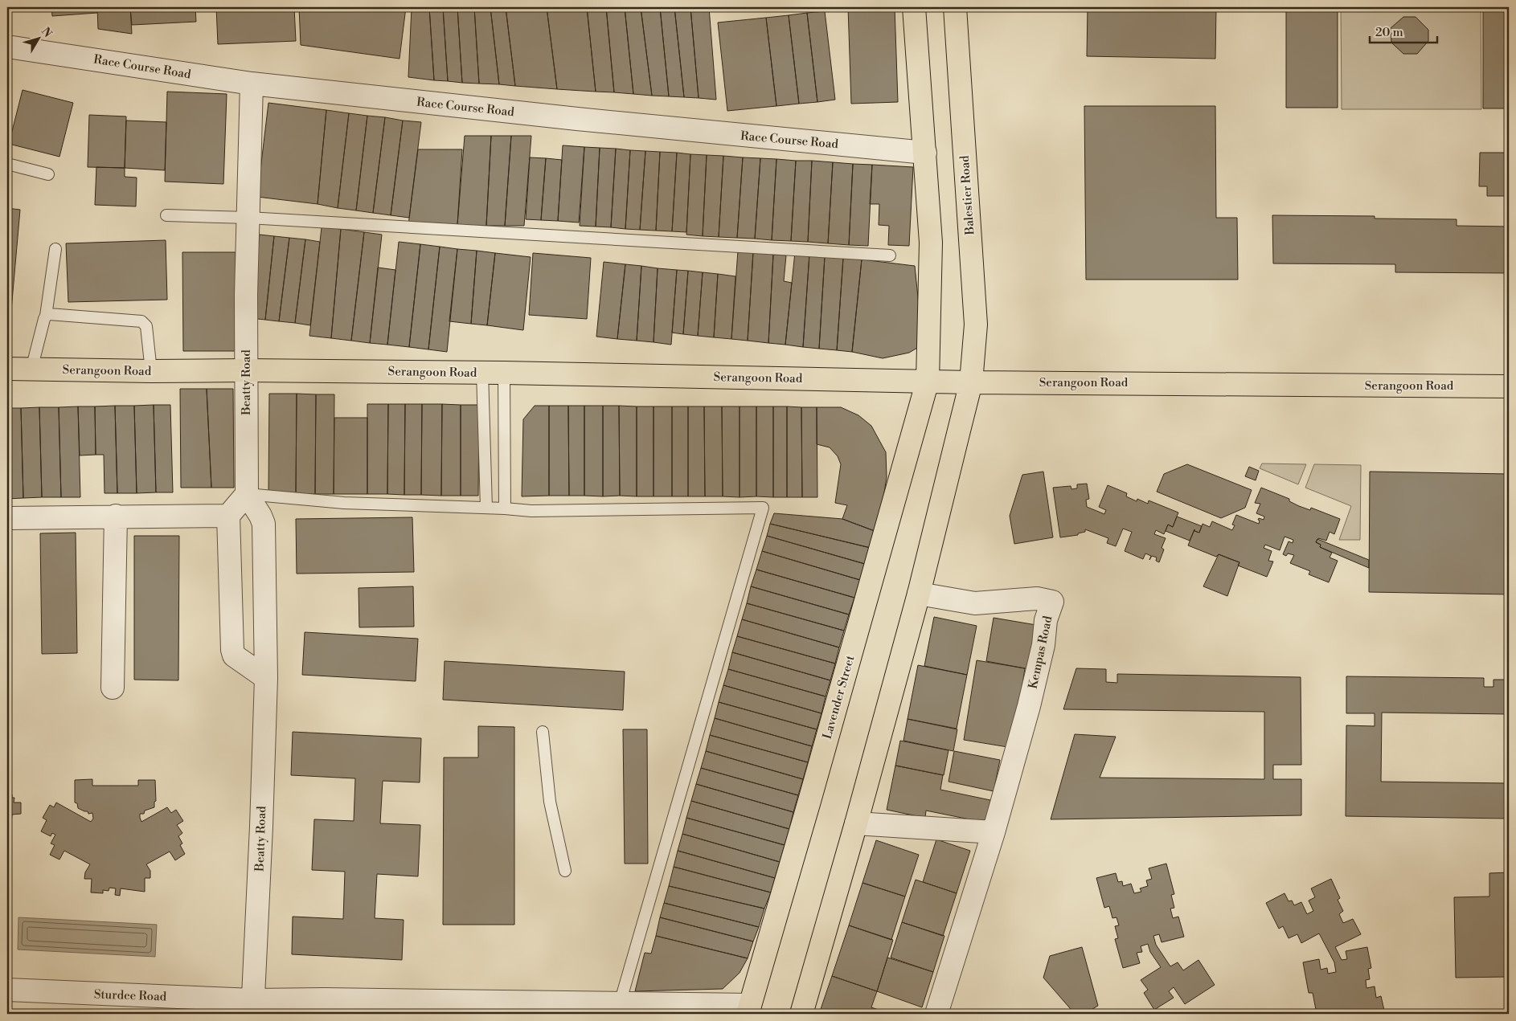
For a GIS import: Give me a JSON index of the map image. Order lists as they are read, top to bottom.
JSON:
{
  "streets": {
    "main road": ["Balestier Road", "Serangoon Road", "Lavender Street"],
    "street": [
      "Race Course Road",
      "Beatty Road",
      "Kempas Road",
      "Sturdee Road"
    ]
  },
  "crossings": [
    ["Race Course Road", "Beatty Road"],
    ["Balestier Road", "Serangoon Road"],
    ["Serangoon Road", "Beatty Road"],
    ["Serangoon Road", "Lavender Street"],
    ["Beatty Road", "Sturdee Road"]
  ],
  "scale_bar": "20 m",
  "north": "top right"
}
